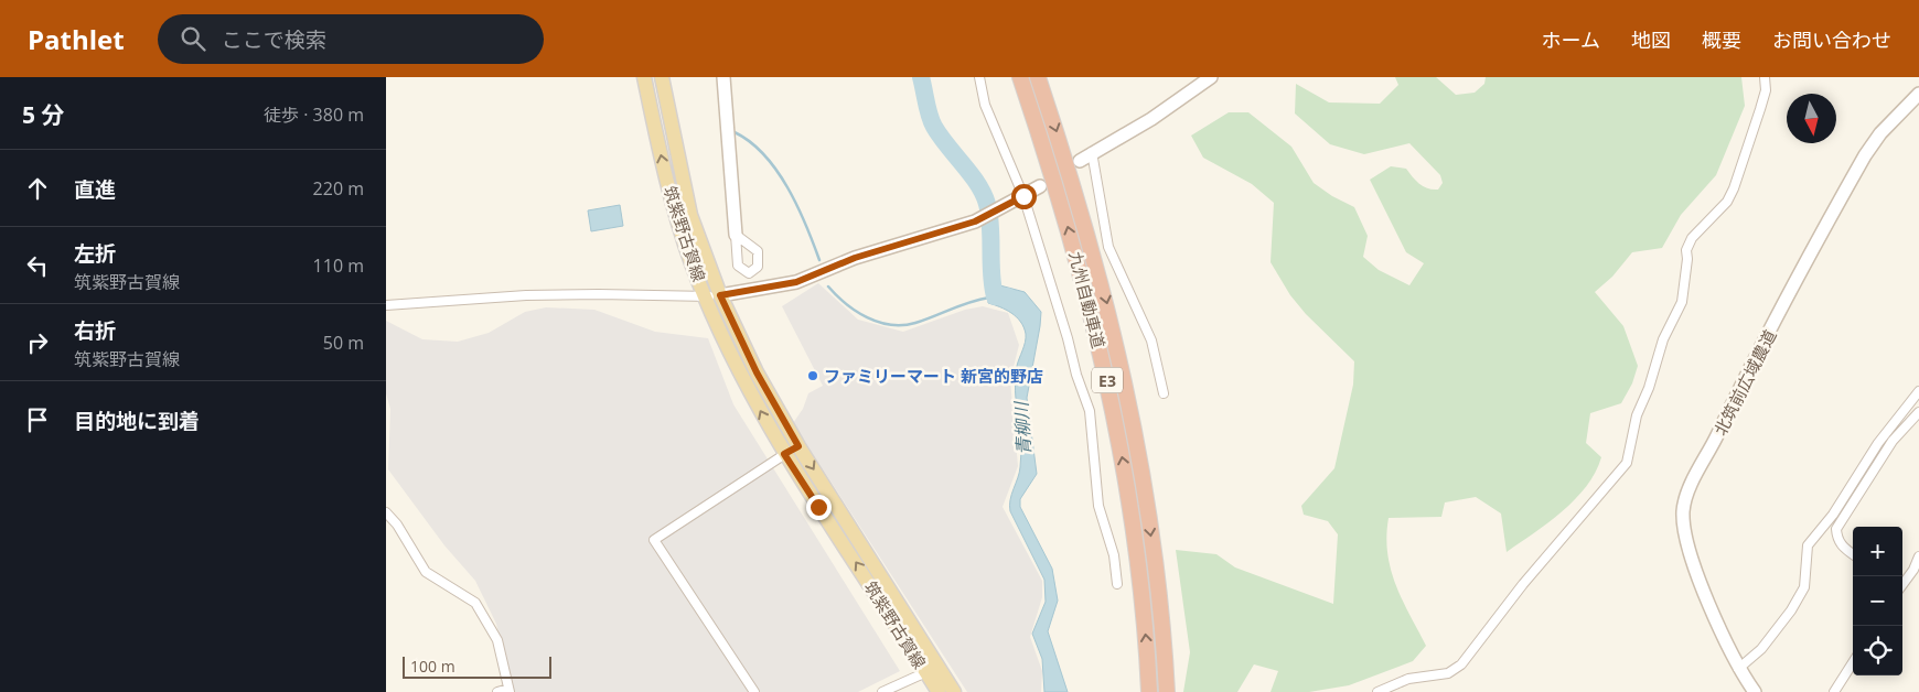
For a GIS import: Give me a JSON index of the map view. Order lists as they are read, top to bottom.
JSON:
{
  "streets": {
    "highway": ["九州自動車道", "E3"],
    "main road": ["筑紫野古賀線"],
    "street": ["北筑前広域農道"]
  },
  "water": ["青柳川"],
  "places": ["ファミリーマート 新宮的野店"],
  "scale_bar": "100 m",
  "north": "bottom",
  "page": {
    "header": "Pathlet",
    "search": "ここで検索",
    "nav": [
      "ホーム",
      "地図",
      "概要",
      "お問い合わせ"
    ],
    "heading": ["5 分", "徒歩 · 380 m"],
    "list": [
      ["直進", "220 m"],
      ["左折", "筑紫野古賀線", "110 m"],
      ["右折", "筑紫野古賀線", "50 m"],
      "目的地に到着"
    ],
    "map_buttons": ["+", "−"],
    "scale": "100 m"
  }
}
